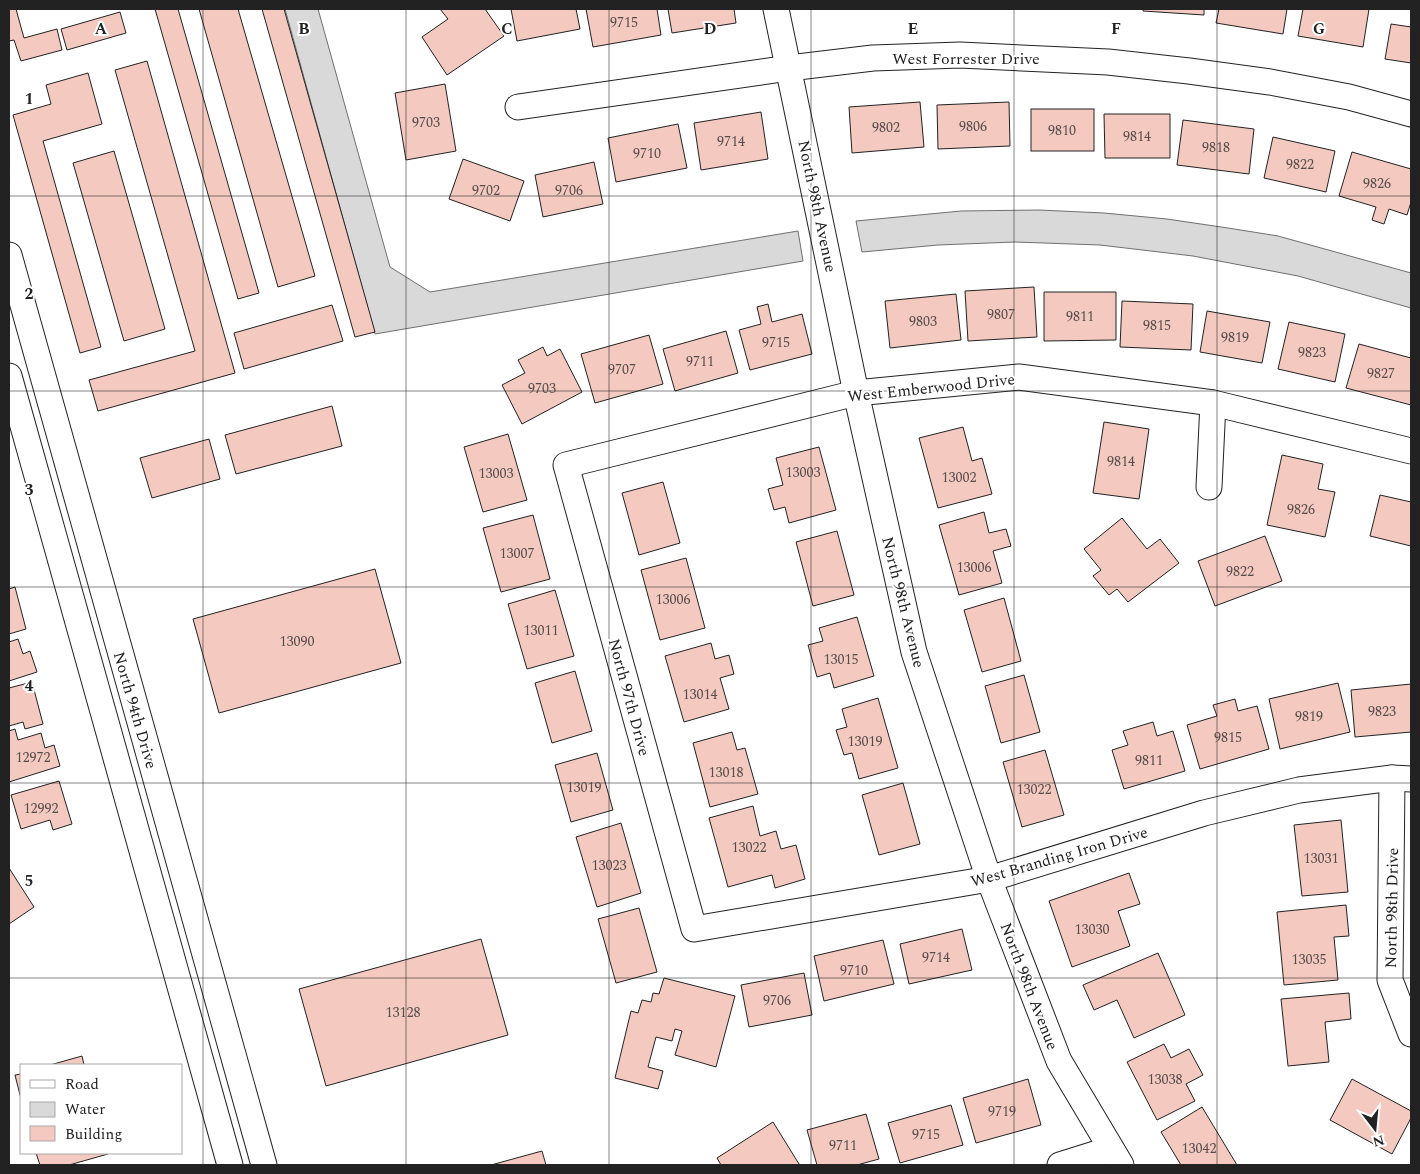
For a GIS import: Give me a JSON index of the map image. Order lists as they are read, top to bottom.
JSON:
{
  "streets": {
    "street": [
      "West Forrester Drive",
      "North 98th Avenue",
      "West Emberwood Drive",
      "North 97th Drive",
      "North 94th Drive",
      "West Branding Iron Drive",
      "North 98th Drive"
    ]
  },
  "crossings": [
    ["West Forrester Drive", "North 98th Avenue"],
    ["North 98th Avenue", "West Emberwood Drive"],
    ["North 98th Avenue", "West Branding Iron Drive"],
    ["West Emberwood Drive", "North 97th Drive"],
    ["North 97th Drive", "West Branding Iron Drive"],
    ["West Branding Iron Drive", "North 98th Drive"]
  ],
  "house_numbers": [
    "9715",
    "9703",
    "9806",
    "9802",
    "9810",
    "9814",
    "9714",
    "9818",
    "9710",
    "9822",
    "9826",
    "9702",
    "9706",
    "9807",
    "9811",
    "9803",
    "9815",
    "9819",
    "9715",
    "9823",
    "9711",
    "9707",
    "9827",
    "9703",
    "9814",
    "13003",
    "13003",
    "13002",
    "9826",
    "13007",
    "13006",
    "9822",
    "13006",
    "13011",
    "13090",
    "13015",
    "13014",
    "9823",
    "9819",
    "9815",
    "13019",
    "12972",
    "9811",
    "13018",
    "13019",
    "13022",
    "12992",
    "13022",
    "13031",
    "13023",
    "13030",
    "9714",
    "13035",
    "9710",
    "9706",
    "13128",
    "13038",
    "9719",
    "9715",
    "9711",
    "13042"
  ],
  "legend": ["Road", "Water", "Building"],
  "north": "bottom",
  "grid": {
    "columns": [
      "A",
      "B",
      "C",
      "D",
      "E",
      "F",
      "G"
    ],
    "rows": [
      "1",
      "2",
      "3",
      "4",
      "5"
    ]
  }
}
